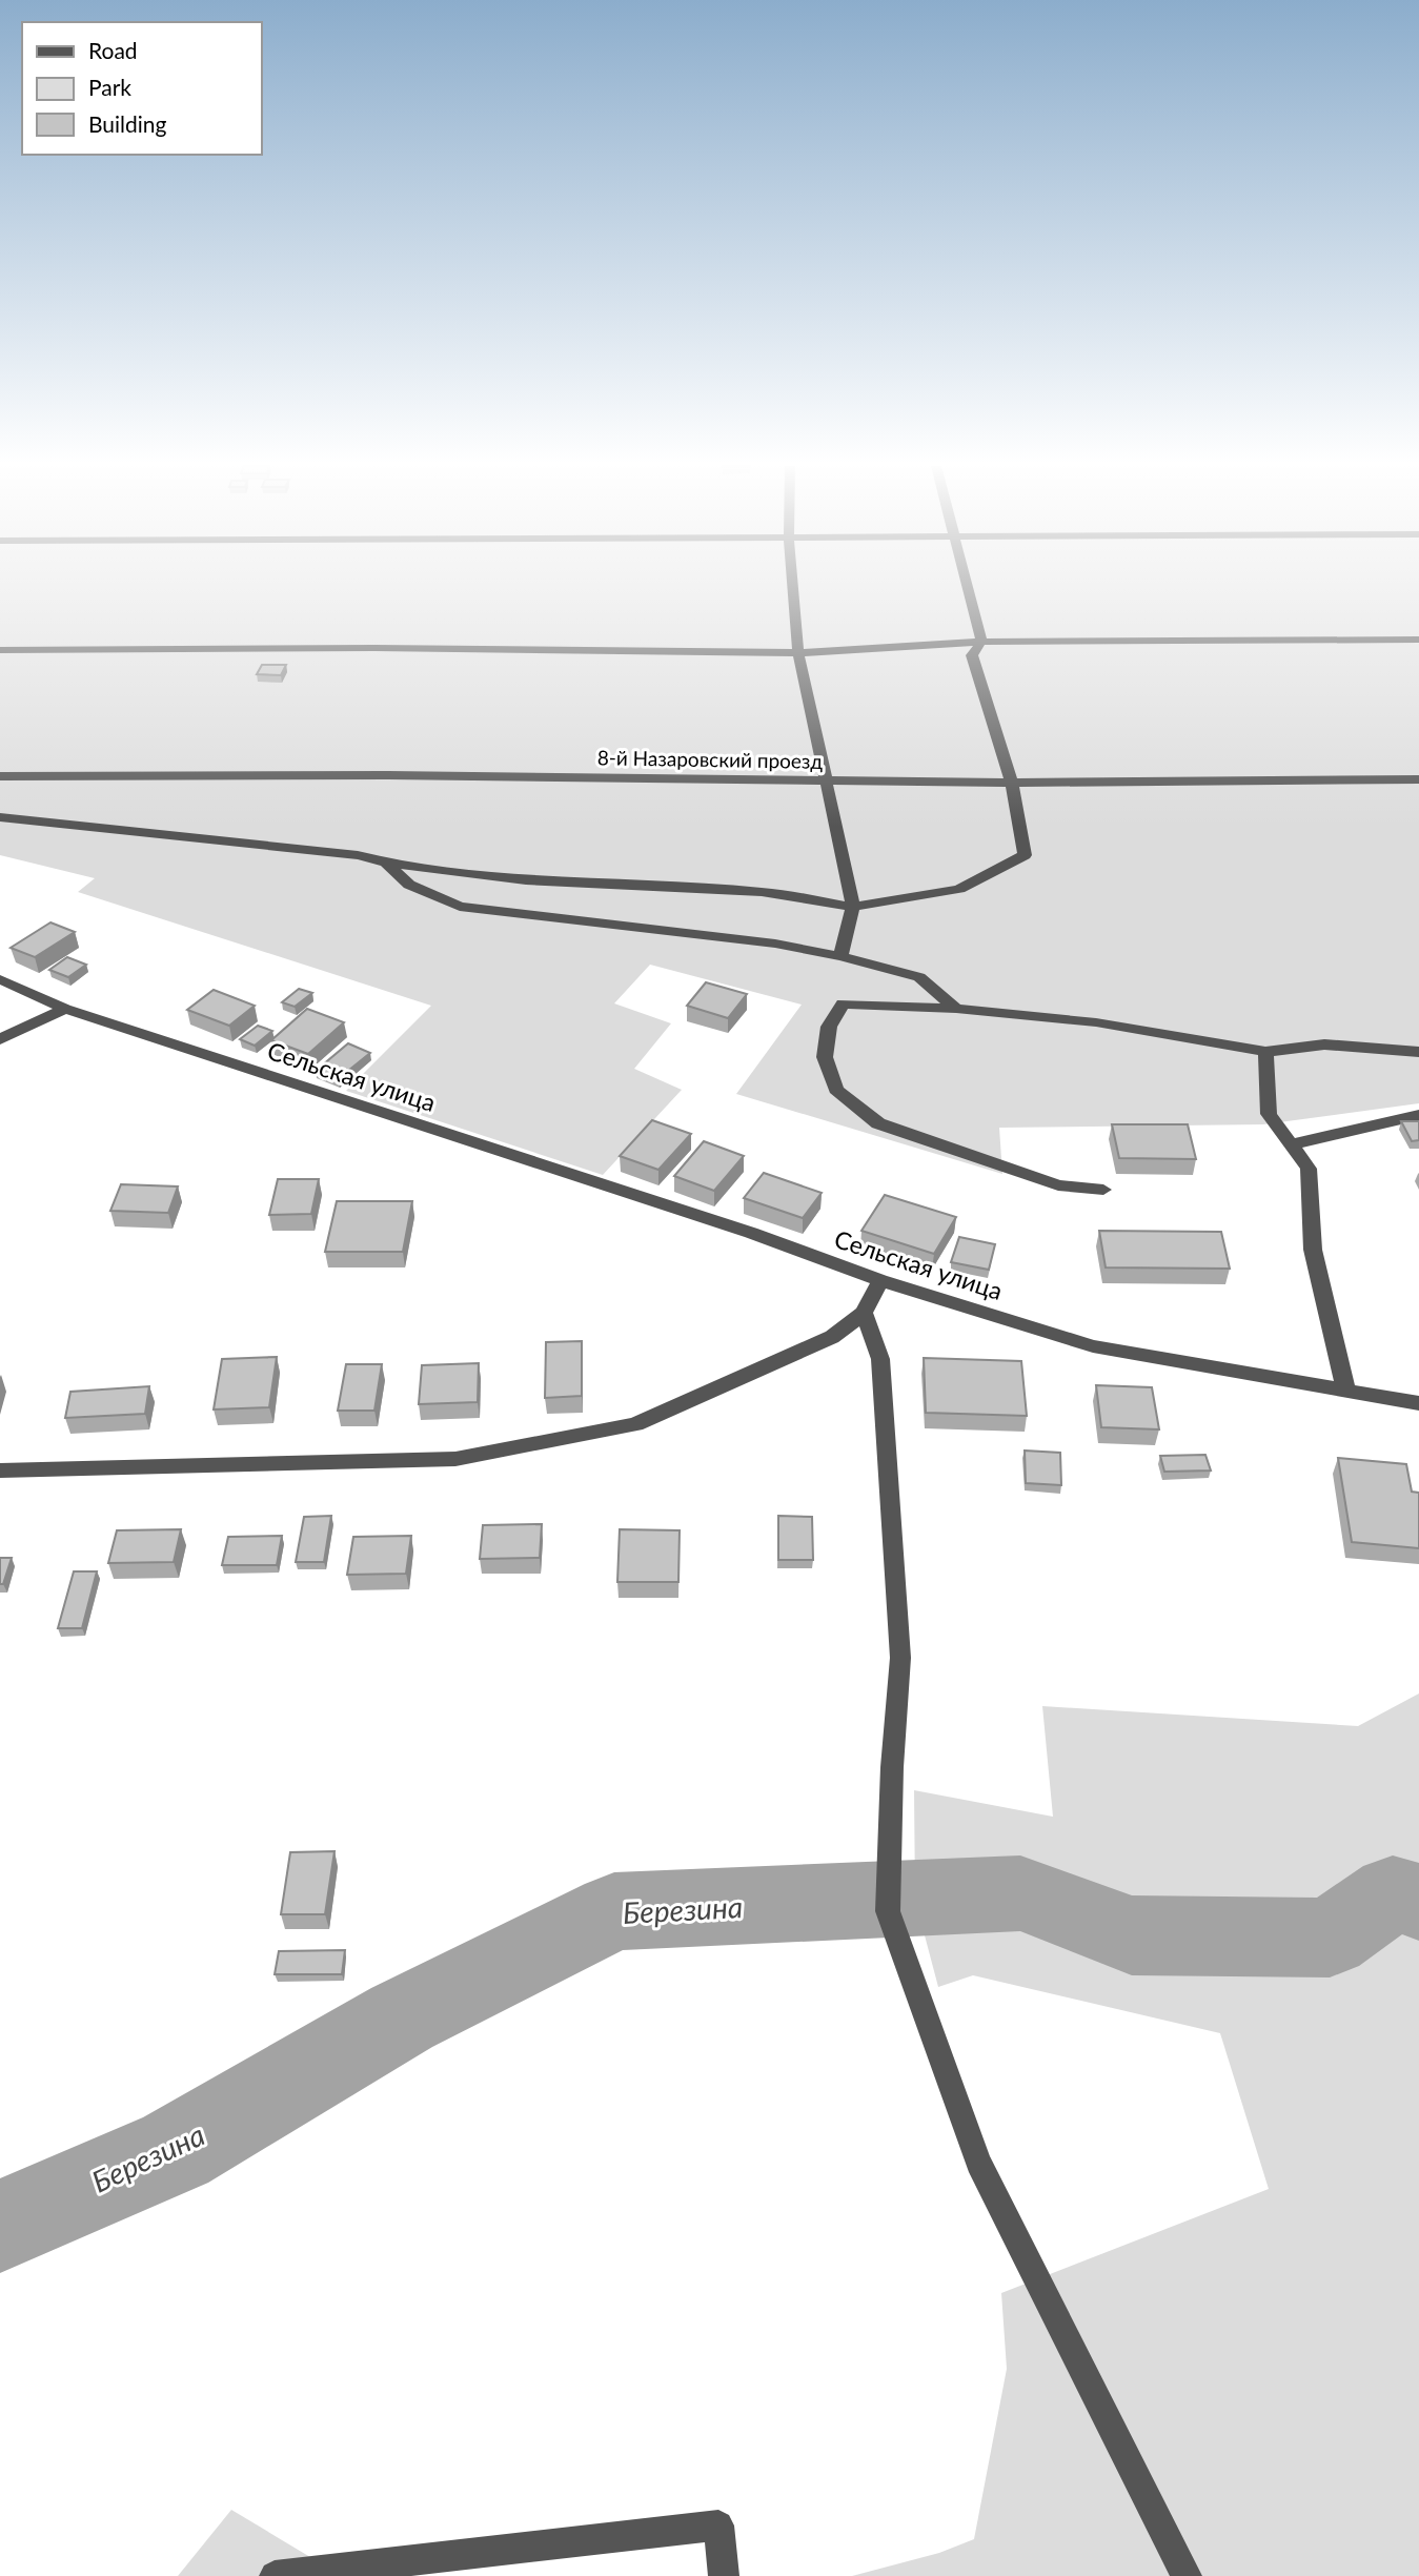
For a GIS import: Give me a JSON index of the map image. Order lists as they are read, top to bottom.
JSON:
{
  "streets": {
    "street": ["8-й Назаровский проезд", "Сельская улица"]
  },
  "water": ["Березина"],
  "legend": ["Road", "Park", "Building"]
}
